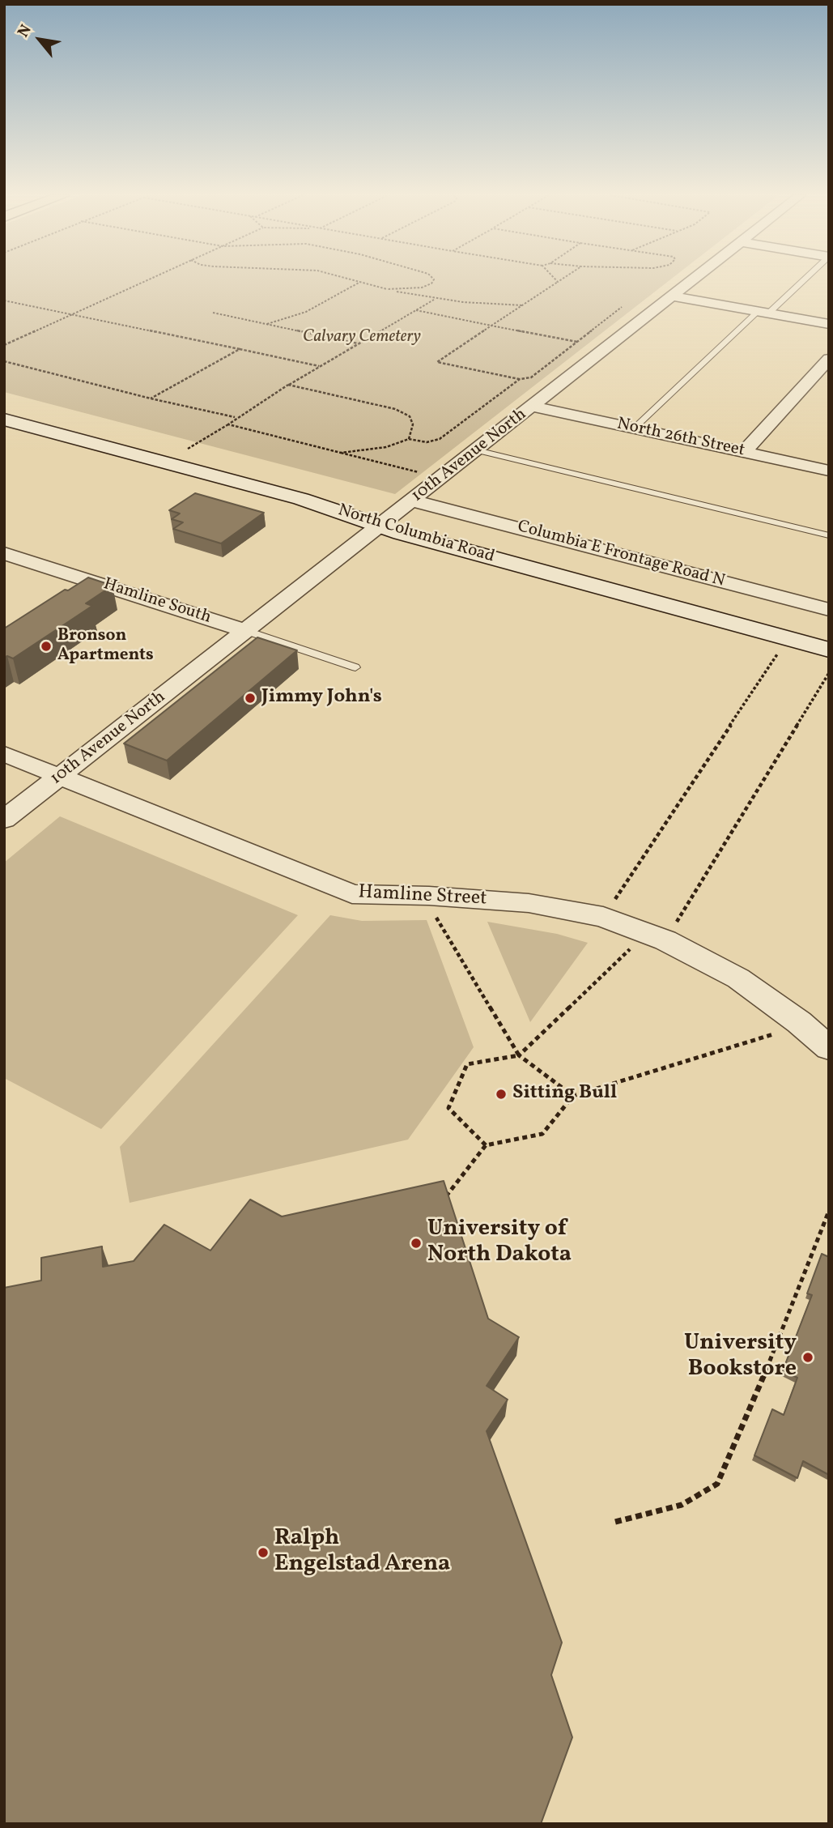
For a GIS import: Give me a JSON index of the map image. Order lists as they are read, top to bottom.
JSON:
{
  "streets": {
    "main road": ["North Columbia Road"],
    "street": [
      "North 26th Street",
      "10th Avenue North",
      "Columbia E Frontage Road N",
      "Hamline South",
      "Hamline Street"
    ]
  },
  "crossings": [
    ["North 26th Street", "10th Avenue North"],
    ["10th Avenue North", "North Columbia Road"],
    ["10th Avenue North", "Columbia E Frontage Road N"],
    ["10th Avenue North", "Hamline South"],
    ["10th Avenue North", "Hamline Street"]
  ],
  "parks": ["Calvary Cemetery"],
  "places": [
    "Bronson Apartments",
    "Jimmy John's",
    "Sitting Bull",
    "University of North Dakota",
    "University Bookstore",
    "Ralph Engelstad Arena"
  ],
  "north": "top left"
}
